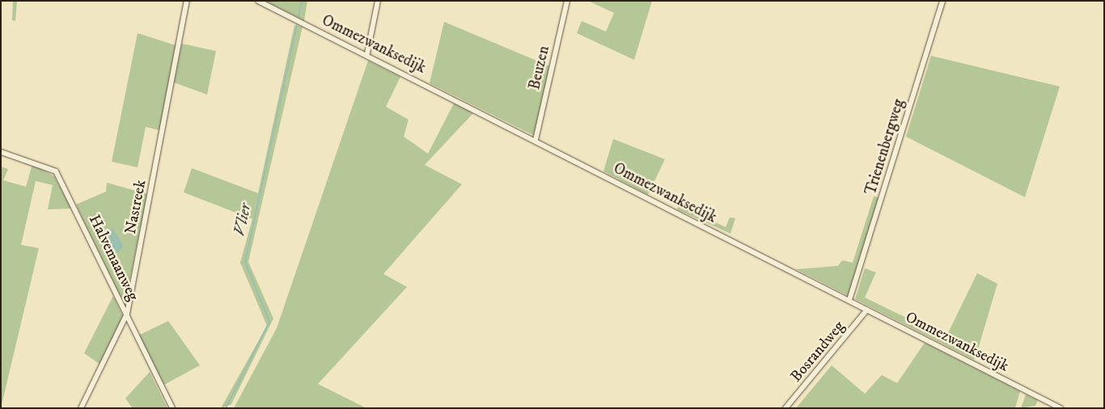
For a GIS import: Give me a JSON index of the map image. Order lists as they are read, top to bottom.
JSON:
{
  "streets": {
    "street": [
      "Ommezwanksedijk",
      "Beuzen",
      "Trienenbergweg",
      "Nastreek",
      "Halvemaanweg",
      "Bosrandweg"
    ]
  },
  "crossings": [
    ["Ommezwanksedijk", "Beuzen"],
    ["Ommezwanksedijk", "Trienenbergweg"],
    ["Ommezwanksedijk", "Bosrandweg"],
    ["Nastreek", "Halvemaanweg"]
  ],
  "water": ["Vlier"]
}
